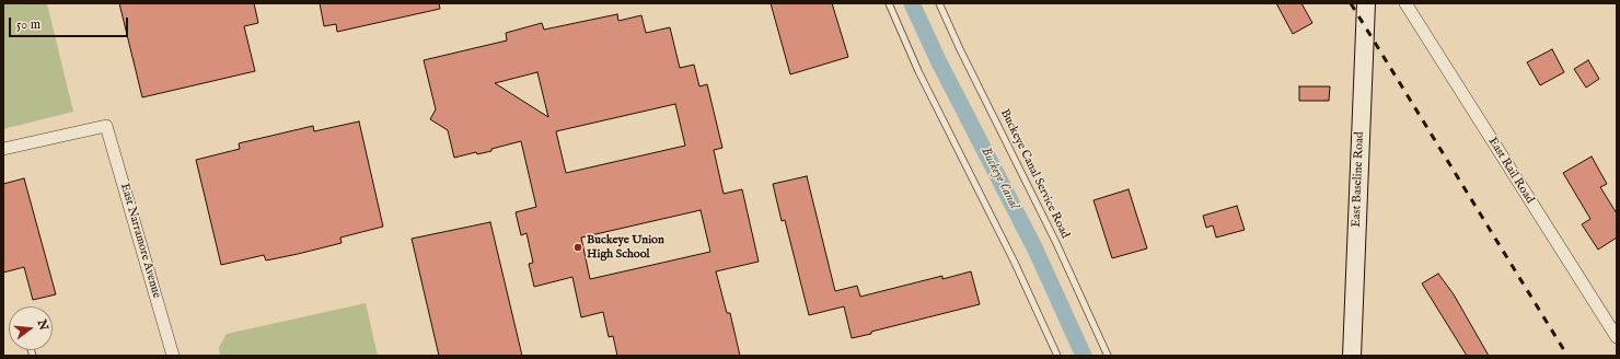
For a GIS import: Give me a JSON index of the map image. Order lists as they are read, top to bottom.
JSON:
{
  "streets": {
    "main road": ["East Baseline Road"],
    "street": ["East Rail Road", "East Narramore Avenue"],
    "lane": ["Buckeye Canal Service Road"]
  },
  "water": ["Buckeye Canal"],
  "places": ["Buckeye Union High School"],
  "scale_bar": "50 m",
  "north": "right"
}
